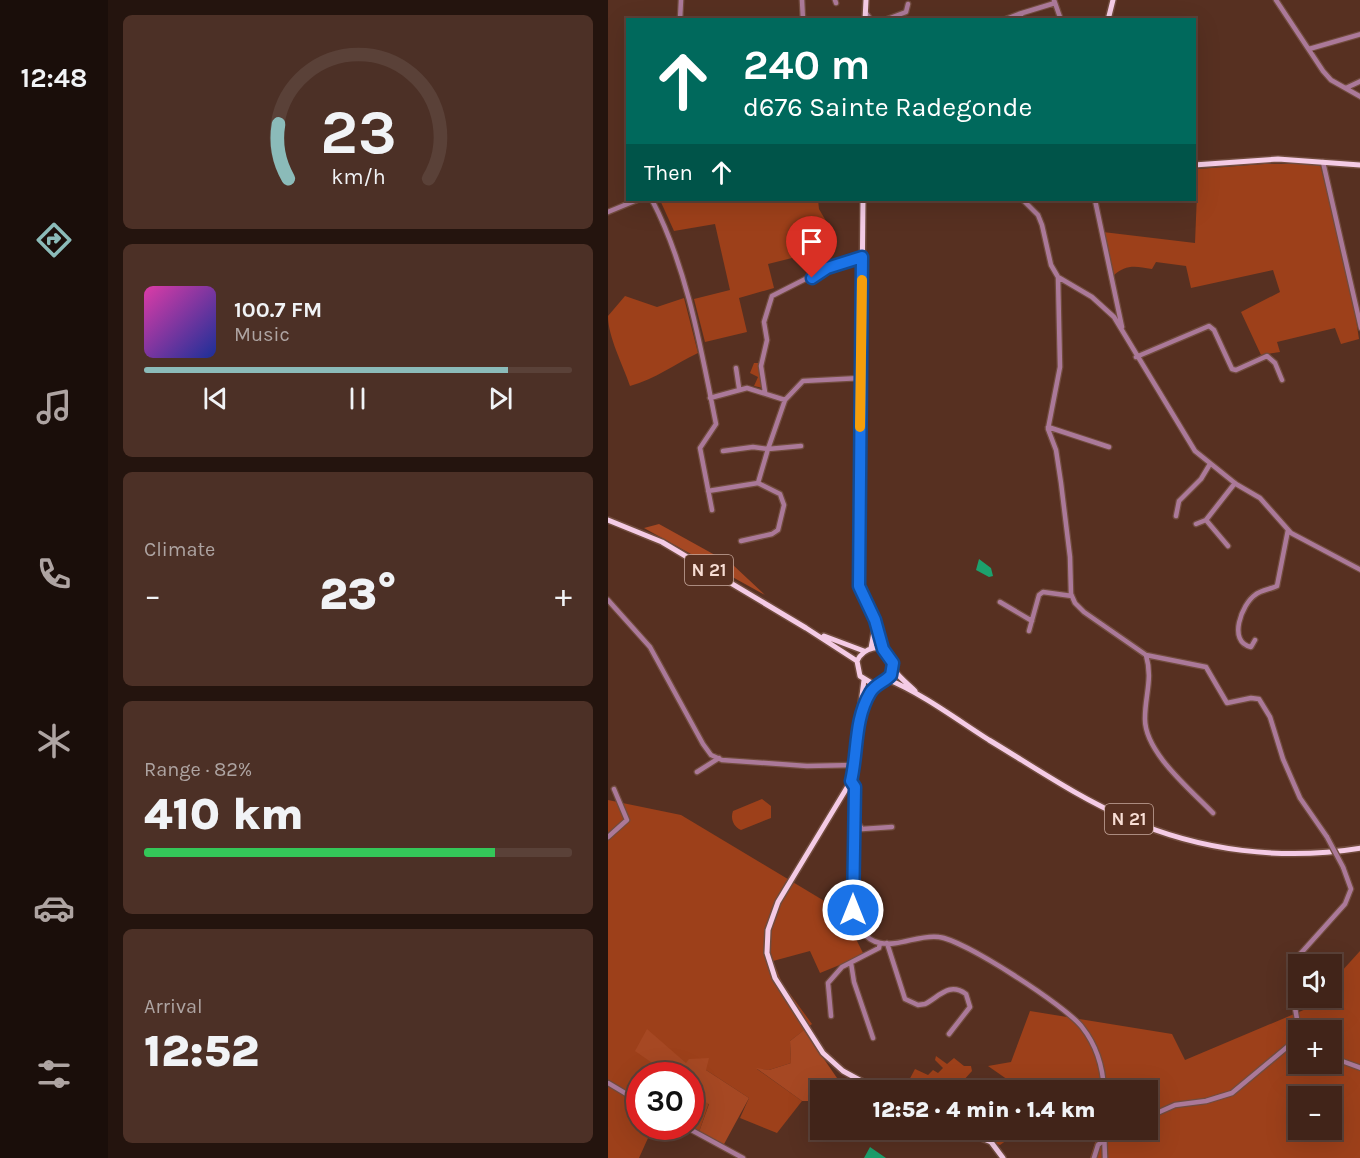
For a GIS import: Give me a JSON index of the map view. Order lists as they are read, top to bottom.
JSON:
{
  "streets": {
    "main road": ["N 21"]
  },
  "page": {
    "tabs": "12:48",
    "turn": ["240 m", "d676 Sainte Radegonde"],
    "then": "Then",
    "song": ["100.7 FM", "Music"],
    "tile": [
      "Climate",
      ["Range · 82%", "410 km"],
      ["Arrival", "12:52"]
    ],
    "heat": ["−", "23°", "+"],
    "map_buttons": ["+", "−"],
    "limit": "30",
    "trip": "12:52 · 4 min · 1.4 km",
    "gauge": ["23", "km/h"]
  }
}
